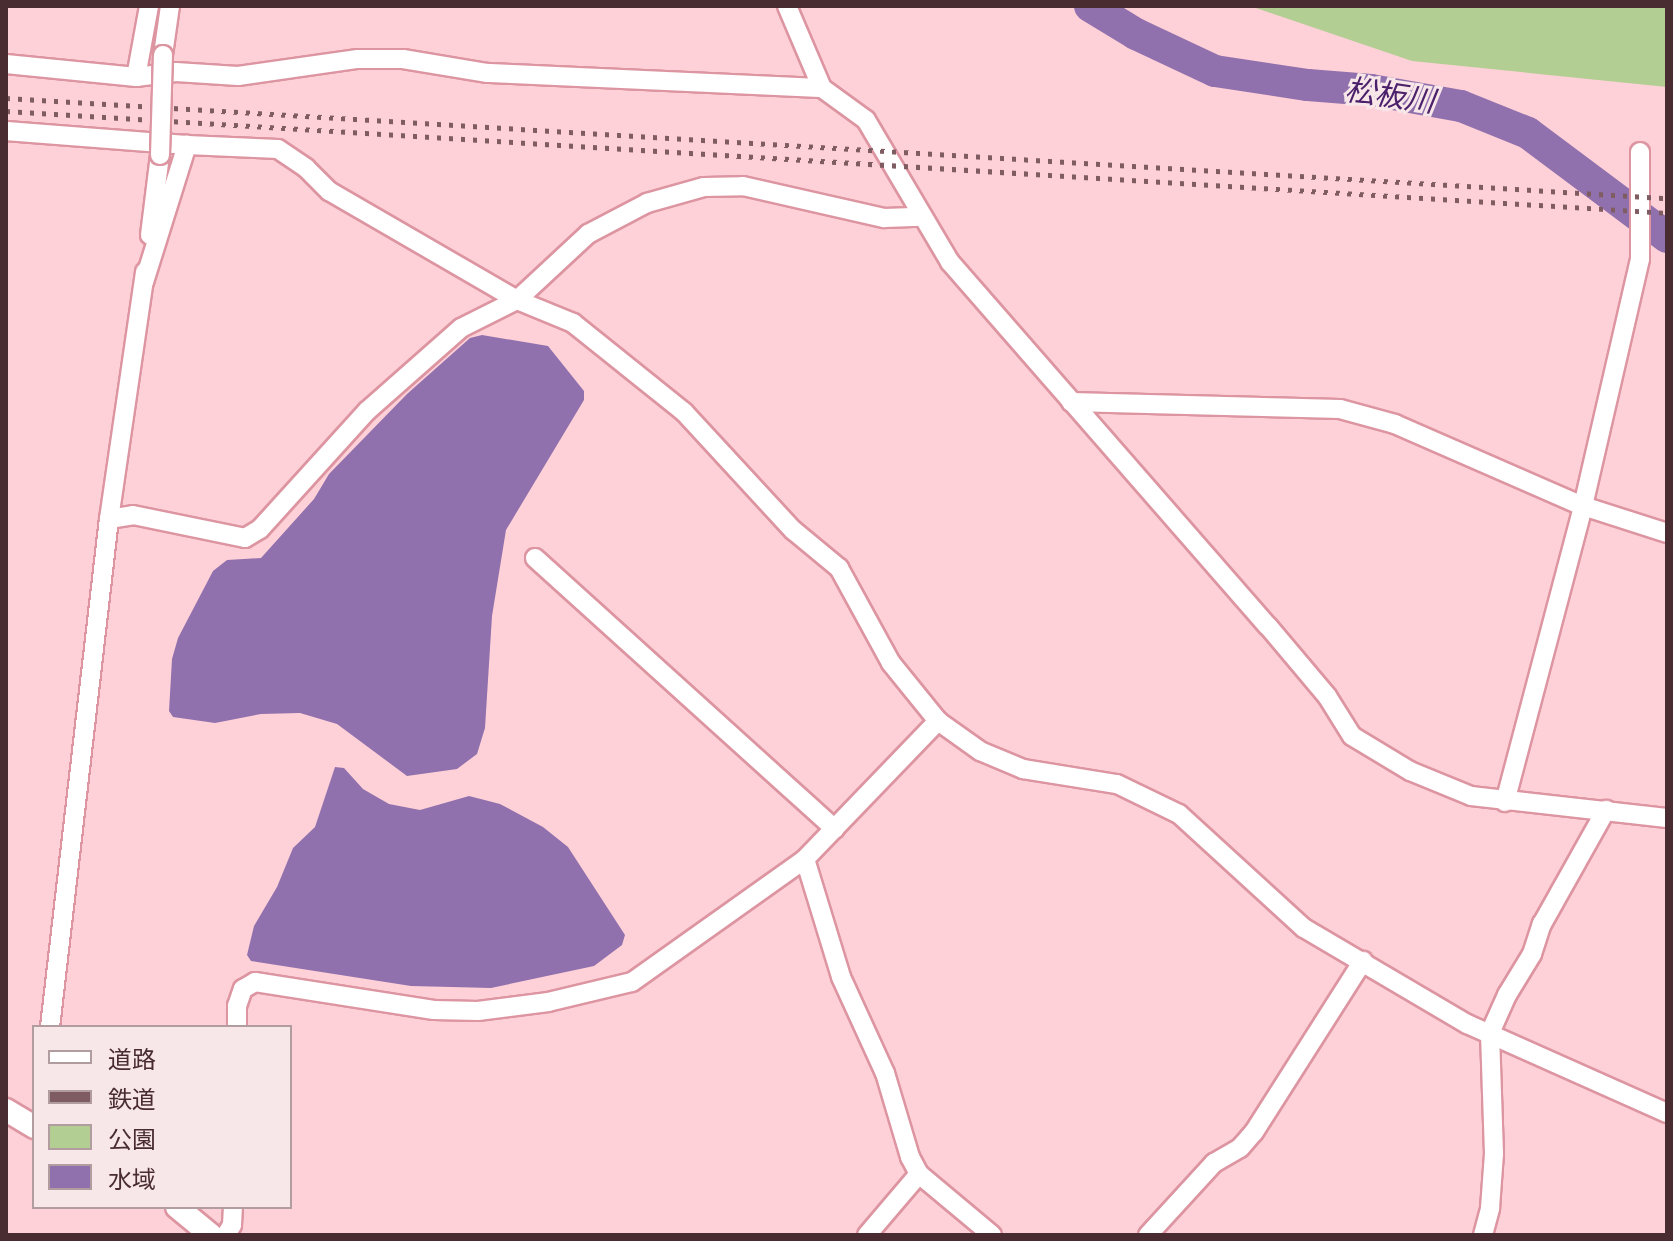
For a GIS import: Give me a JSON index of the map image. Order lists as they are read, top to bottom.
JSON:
{
  "water": ["松板川"],
  "legend": [
    "道路",
    "鉄道",
    "公園",
    "水域"
  ]
}
